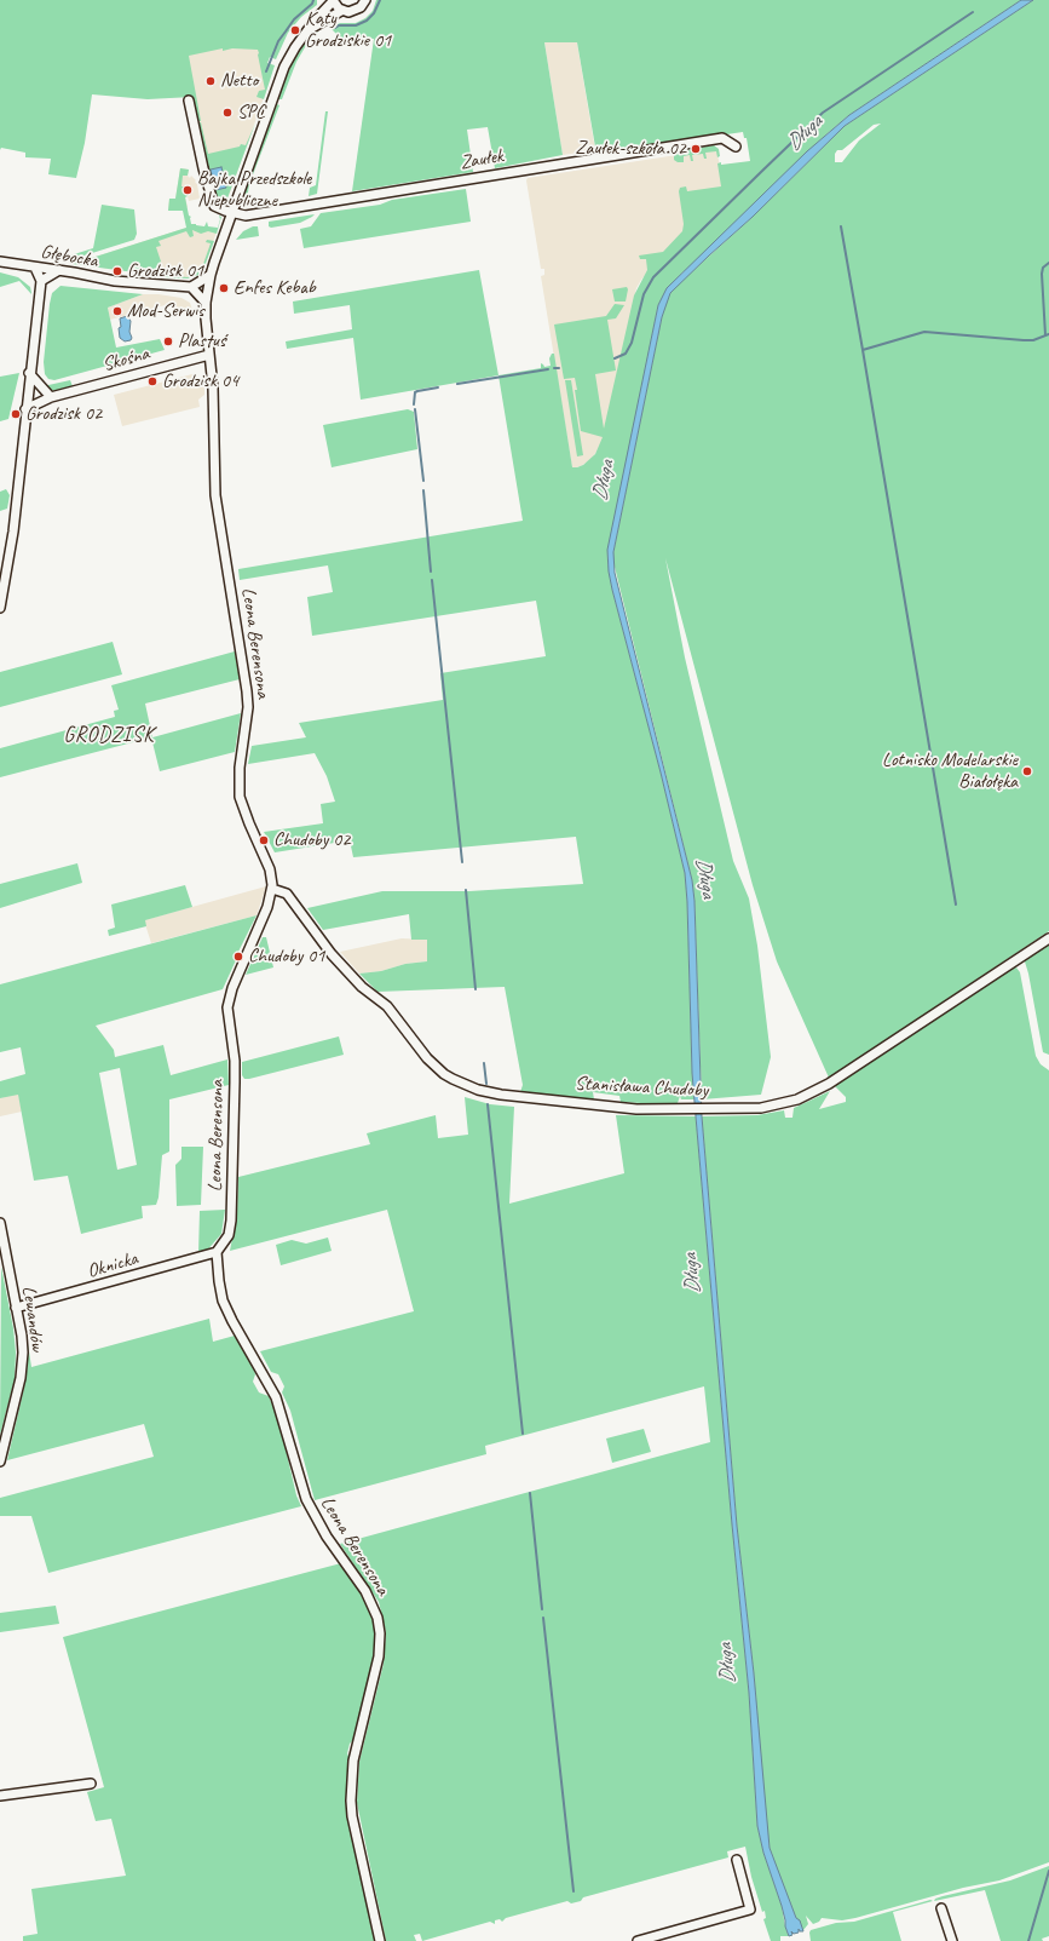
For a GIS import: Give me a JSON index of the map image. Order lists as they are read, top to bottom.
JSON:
{
  "streets": {
    "street": [
      "Zaułek",
      "Głębocka",
      "Skośna",
      "Leona Berensona",
      "Stanisława Chudoby",
      "Oknicka",
      "Lewandów"
    ]
  },
  "crossings": [
    ["Zaułek", "Leona Berensona"],
    ["Skośna", "Leona Berensona"],
    ["Leona Berensona", "Stanisława Chudoby"],
    ["Leona Berensona", "Oknicka"],
    ["Oknicka", "Lewandów"]
  ],
  "districts": ["GRODZISK"],
  "water": ["Długa"],
  "places": [
    "Kąty Grodziskie 01",
    "Netto",
    "SPC",
    "Zaułek-szkoła 02",
    "Bajka Przedszkole Niepubliczne",
    "Grodzisk 01",
    "Enfes Kebab",
    "Mod-Serwis",
    "Plastuś",
    "Grodzisk 04",
    "Grodzisk 02",
    "Lotnisko Modelarskie Białołęka",
    "Chudoby 02",
    "Chudoby 01"
  ]
}
